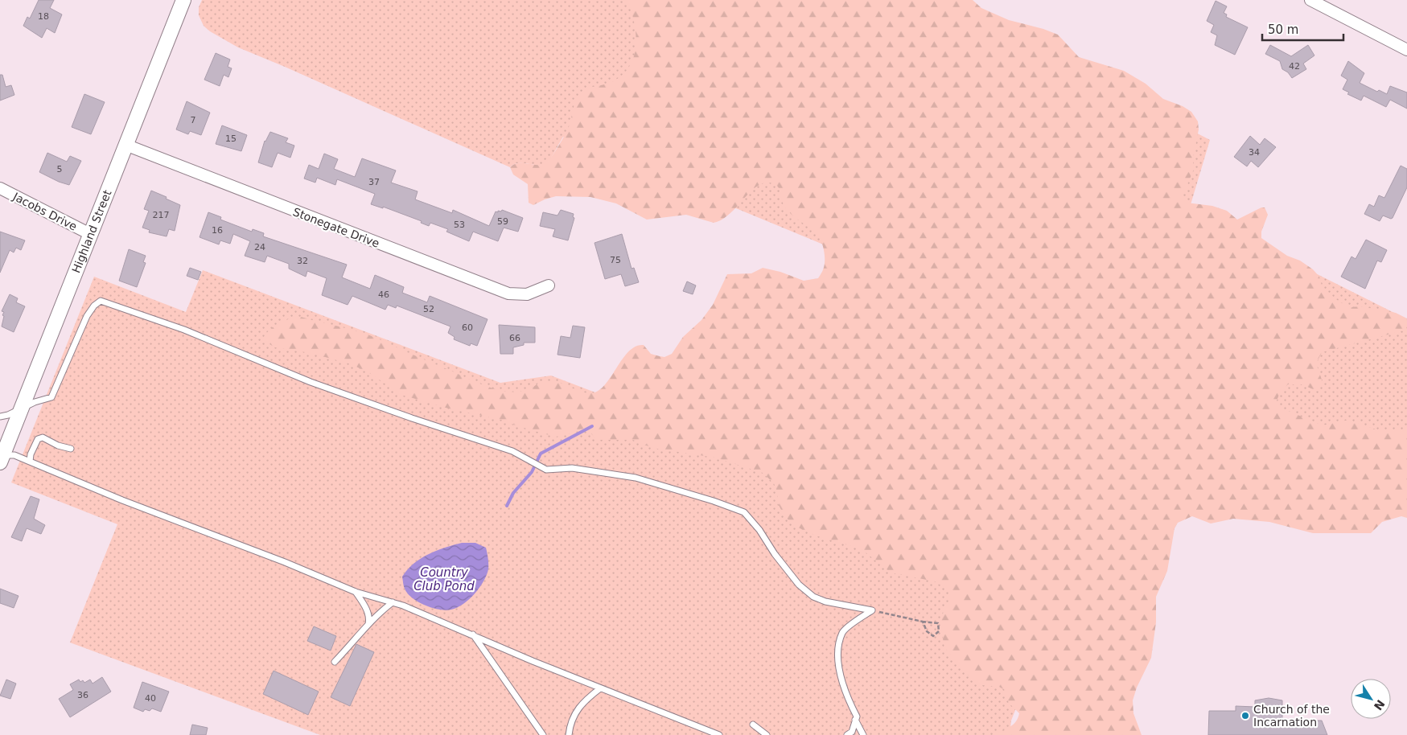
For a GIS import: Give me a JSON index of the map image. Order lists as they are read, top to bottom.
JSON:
{
  "streets": {
    "street": ["Jacobs Drive", "Stonegate Drive", "Highland Street"]
  },
  "crossings": [
    ["Jacobs Drive", "Highland Street"],
    ["Stonegate Drive", "Highland Street"]
  ],
  "water": ["Country Club Pond"],
  "places": ["Church of the Incarnation"],
  "house_numbers": [
    "18",
    "42",
    "7",
    "15",
    "34",
    "5",
    "37",
    "217",
    "59",
    "53",
    "16",
    "24",
    "75",
    "32",
    "46",
    "52",
    "60",
    "66",
    "36",
    "40"
  ],
  "scale_bar": "50 m",
  "north": "bottom right"
}
